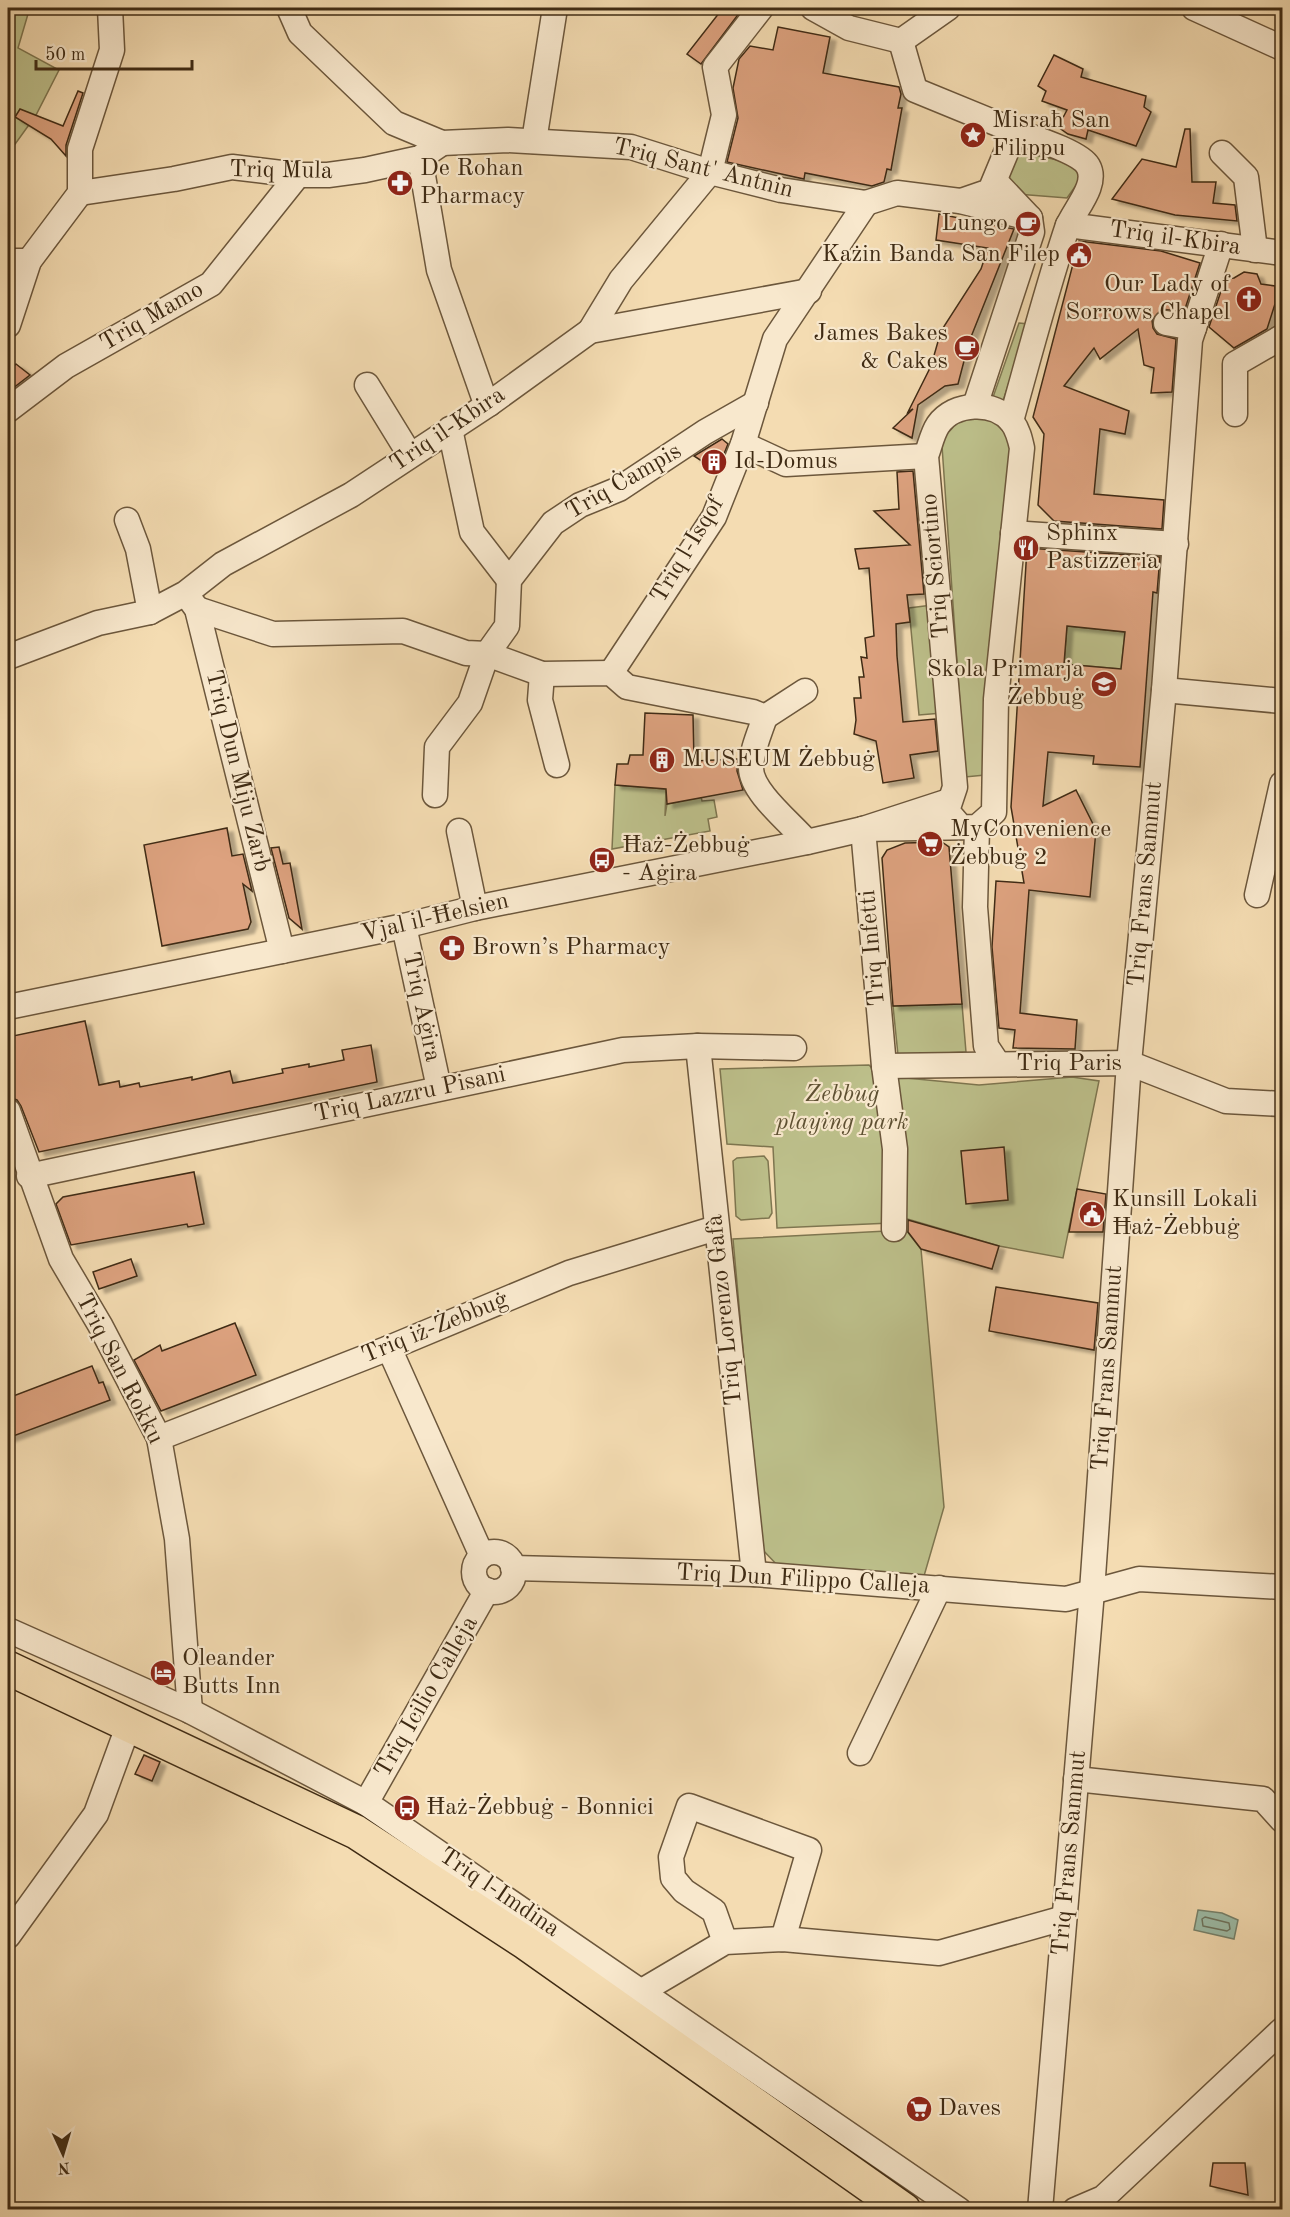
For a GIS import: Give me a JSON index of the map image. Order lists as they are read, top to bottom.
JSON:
{
  "streets": {
    "highway": ["Triq l-Imdina"],
    "street": [
      "Triq Sant' Antnin",
      "Triq Mula",
      "Triq il-Kbira",
      "Triq Mamo",
      "Triq Ċampis",
      "Triq l-Isqof",
      "Triq Sciortino",
      "Triq Dun Miju Zarb",
      "Triq Frans Sammut",
      "Vjal il-Ħelsien",
      "Triq Infetti",
      "Triq Aġira",
      "Triq Paris",
      "Triq Lazzru Pisani",
      "Triq Lorenzo Gafà",
      "Triq iż-Żebbuġ",
      "Triq San Rokku",
      "Triq Dun Filippo Calleja",
      "Triq Icilio Calleja"
    ]
  },
  "crossings": [
    ["Triq Sant' Antnin", "Triq Mula"],
    ["Triq Mula", "Triq Mamo"],
    ["Triq il-Kbira", "Triq l-Isqof"],
    ["Triq il-Kbira", "Triq Dun Miju Zarb"],
    ["Triq il-Kbira", "Triq Frans Sammut"],
    ["Triq Ċampis", "Triq l-Isqof"],
    ["Triq Sciortino", "Vjal il-Ħelsien"],
    ["Triq Sciortino", "Triq Paris"],
    ["Triq Dun Miju Zarb", "Vjal il-Ħelsien"],
    ["Triq Frans Sammut", "Triq Paris"],
    ["Triq Frans Sammut", "Triq Dun Filippo Calleja"],
    ["Vjal il-Ħelsien", "Triq Infetti"],
    ["Vjal il-Ħelsien", "Triq Aġira"],
    ["Triq Infetti", "Triq Paris"],
    ["Triq Aġira", "Triq Lazzru Pisani"],
    ["Triq Lazzru Pisani", "Triq Lorenzo Gafà"],
    ["Triq Lazzru Pisani", "Triq San Rokku"],
    ["Triq Lorenzo Gafà", "Triq iż-Żebbuġ"],
    ["Triq Lorenzo Gafà", "Triq Dun Filippo Calleja"],
    ["Triq iż-Żebbuġ", "Triq San Rokku"],
    ["Triq San Rokku", "Triq l-Imdina"],
    ["Triq Dun Filippo Calleja", "Triq Icilio Calleja"],
    ["Triq Icilio Calleja", "Triq l-Imdina"]
  ],
  "parks": ["Żebbuġ playing park"],
  "places": {
    "place": ["Misraħ San Filippu"],
    "pharmacy": ["De Rohan Pharmacy", "Brown’s Pharmacy"],
    "cafe": ["Lungo", "James Bakes & Cakes"],
    "public building": ["Każin Banda San Filep", "Kunsill Lokali Ħaż-Żebbuġ"],
    "church": ["Our Lady of Sorrows Chapel"],
    "building": ["Id-Domus", "MUSEUM Żebbuġ"],
    "restaurant": ["Sphinx Pastizzeria"],
    "school or university": ["Skola Primarja Żebbuġ"],
    "supermarket": ["MyConvenience Żebbuġ 2", "Daves"],
    "bus stop": ["Ħaż-Żebbuġ - Aġira", "Ħaż-Żebbuġ - Bonnici"],
    "hotel": ["Oleander Butts Inn"]
  },
  "scale_bar": "50 m",
  "north": "bottom"
}
